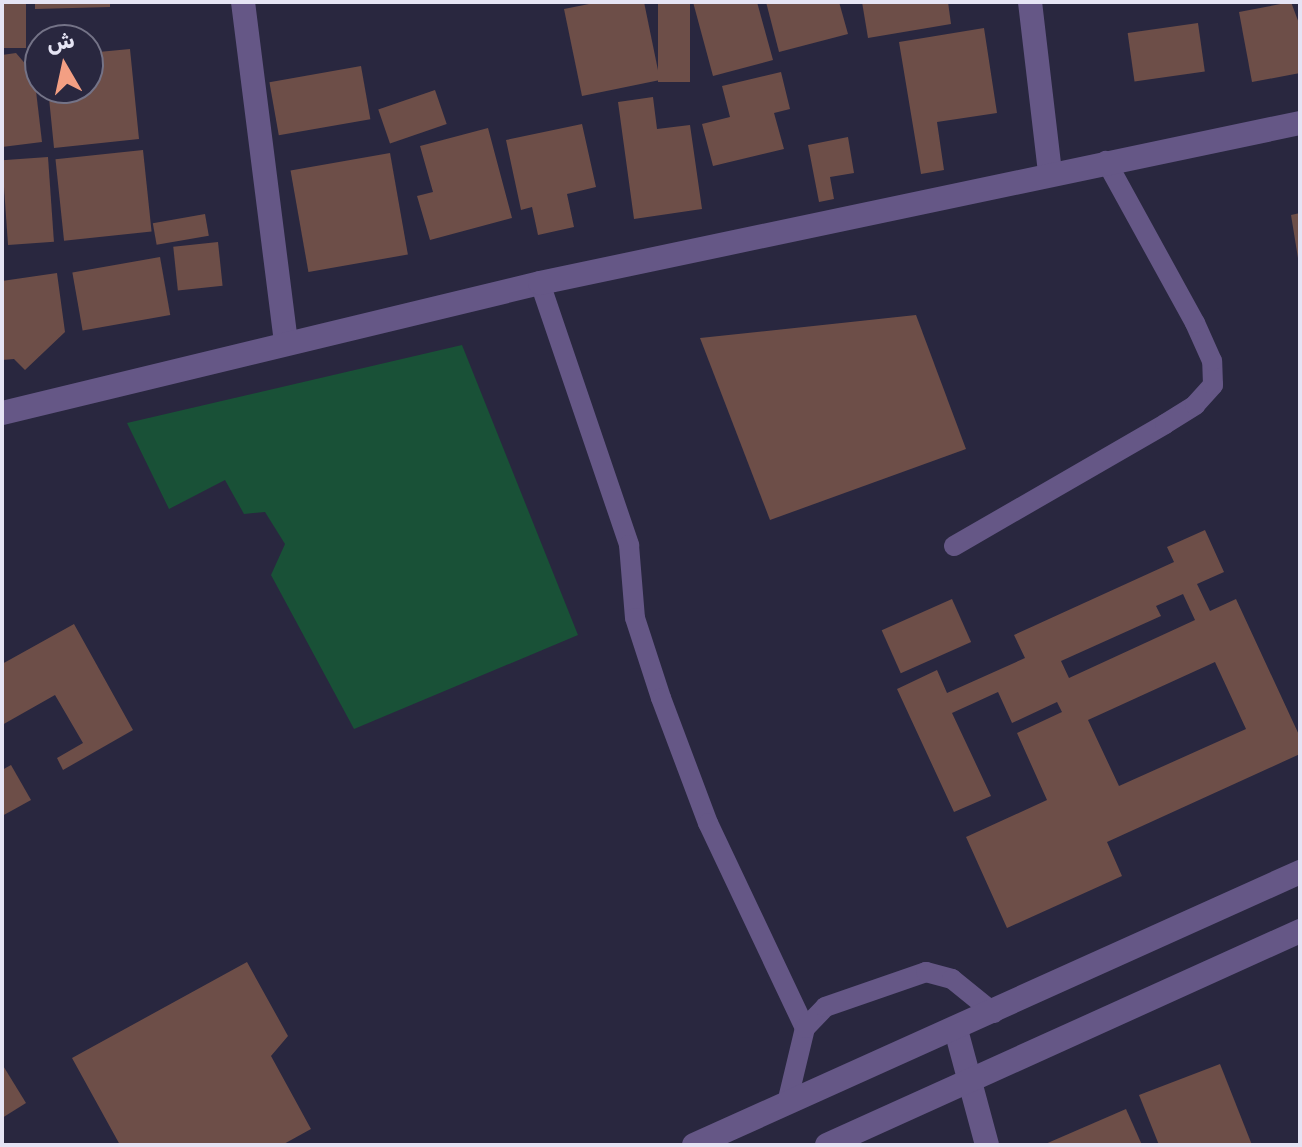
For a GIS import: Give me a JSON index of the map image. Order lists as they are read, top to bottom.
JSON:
{
  "north": "top"
}
